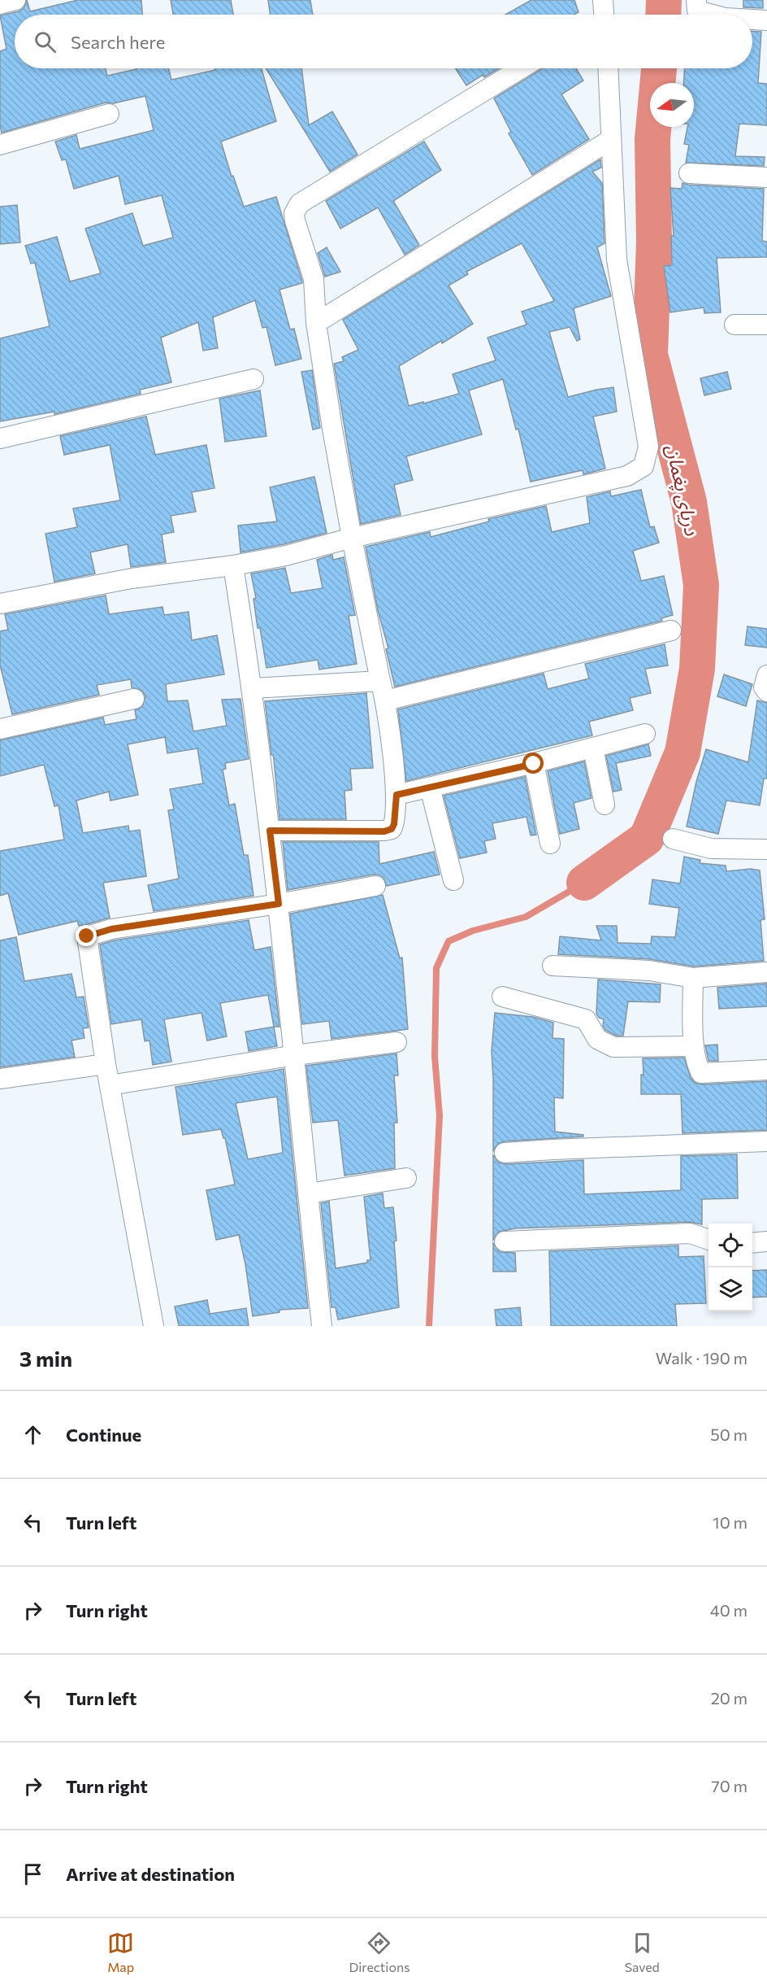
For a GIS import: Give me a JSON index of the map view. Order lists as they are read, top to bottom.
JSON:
{
  "water": ["دریای پغمان"],
  "north": "left",
  "page": {
    "search": "Search here",
    "heading": ["3 min", "Walk · 190 m"],
    "list": [
      ["Continue", "50 m"],
      ["Turn left", "10 m"],
      ["Turn right", "40 m"],
      ["Turn left", "20 m"],
      ["Turn right", "70 m"],
      "Arrive at destination"
    ],
    "nav": ["Map", "Directions", "Saved"]
  }
}
